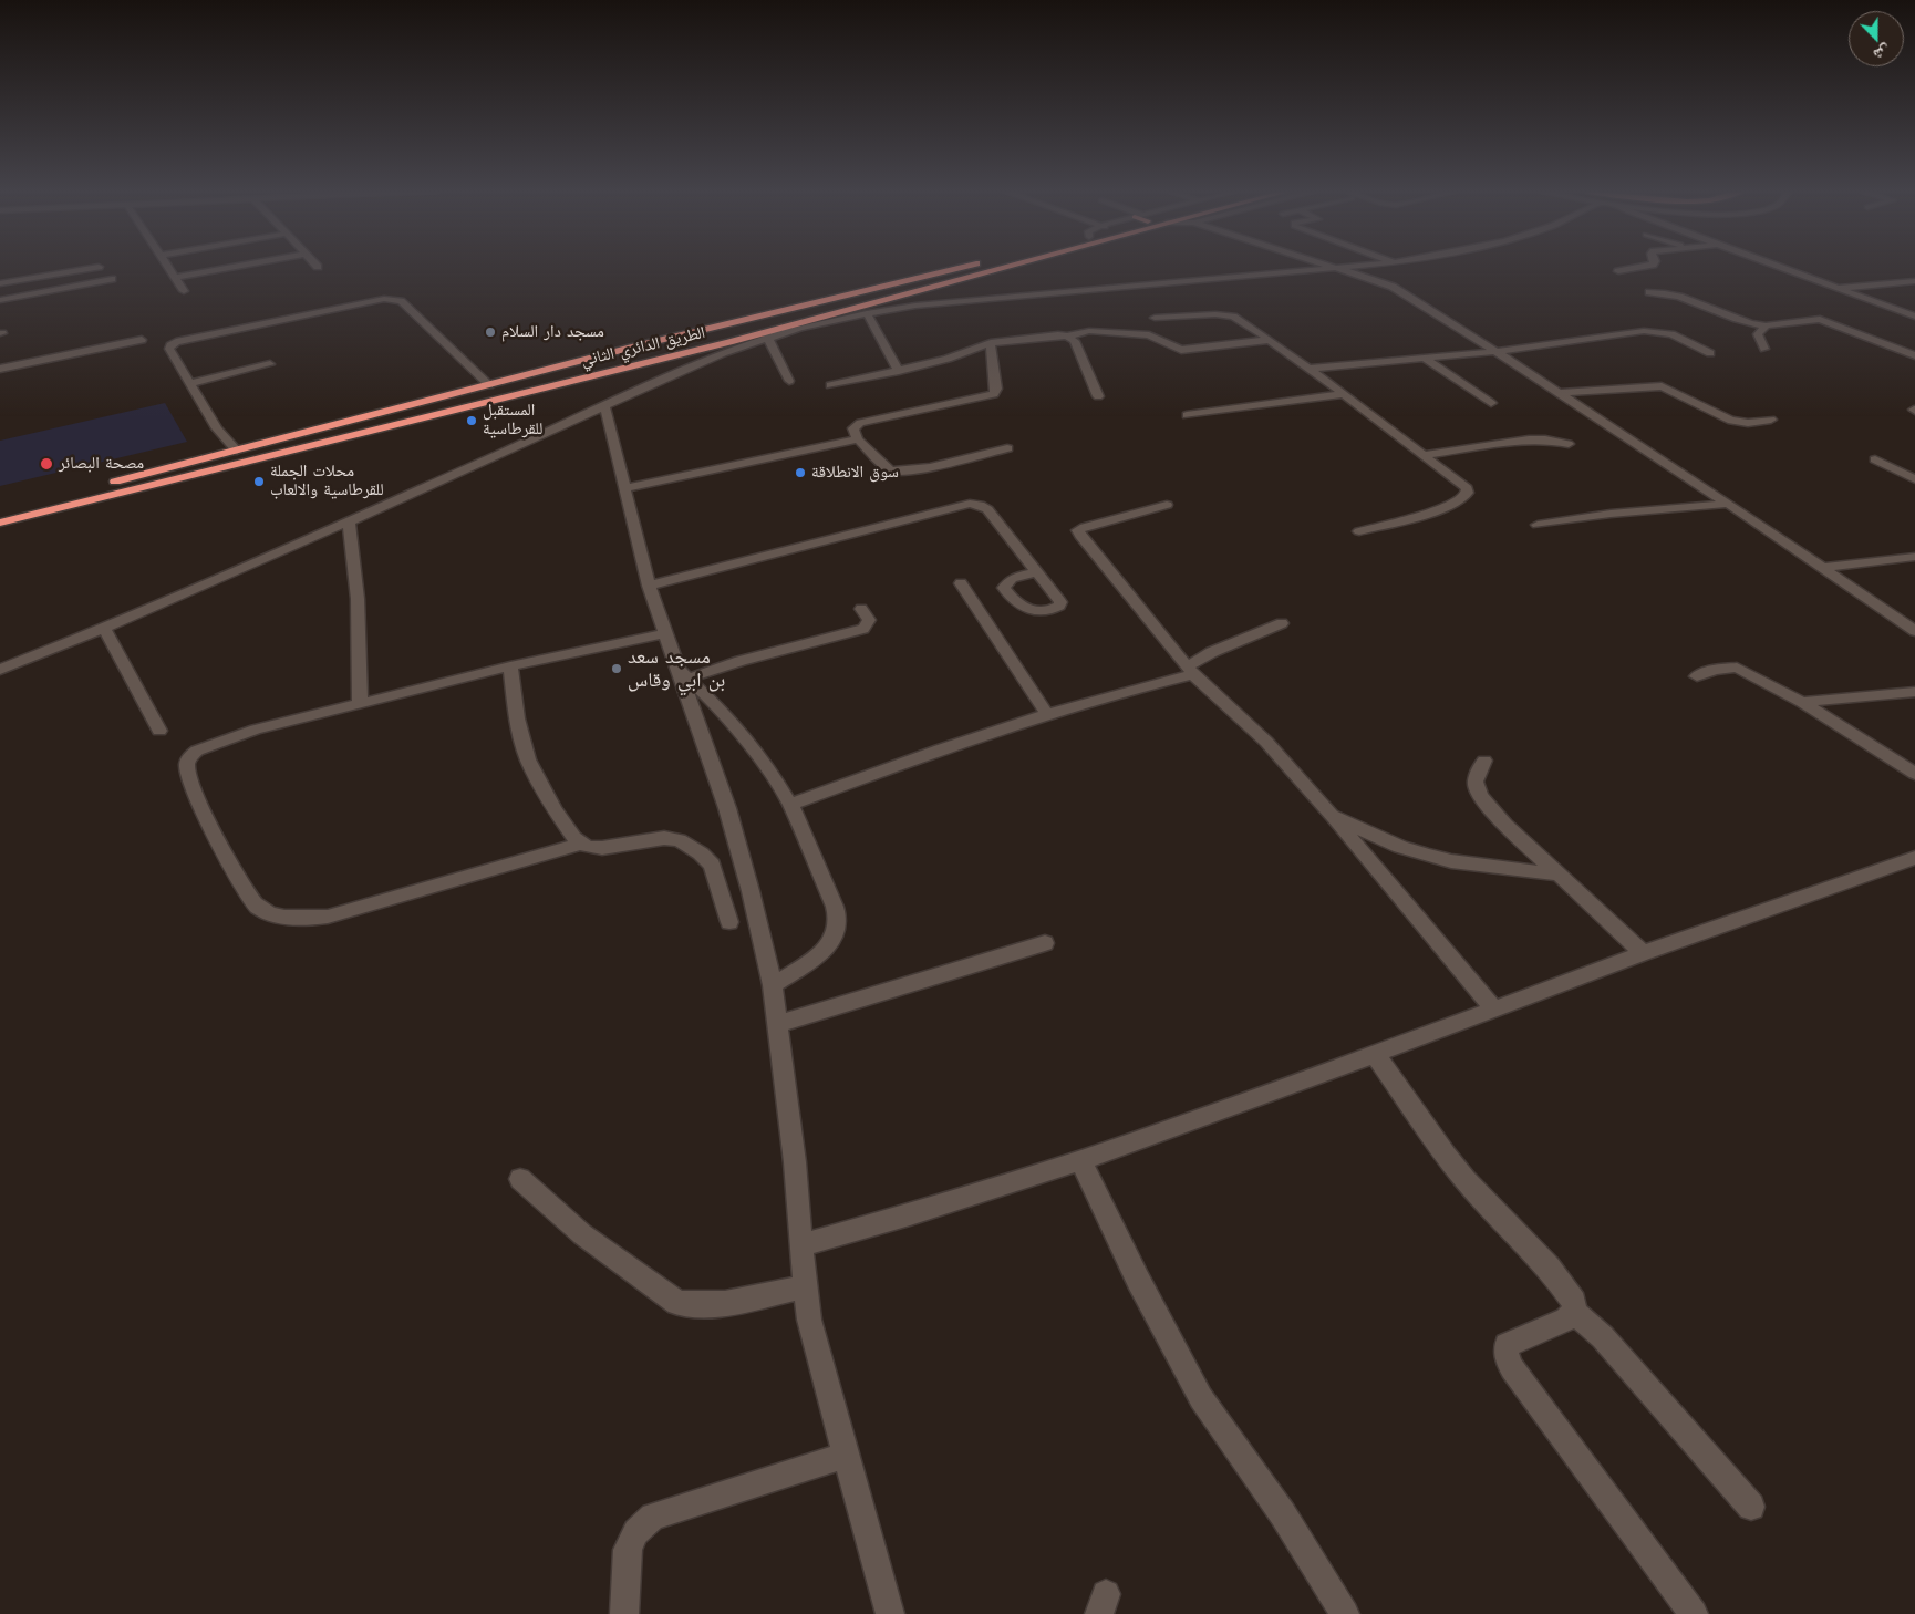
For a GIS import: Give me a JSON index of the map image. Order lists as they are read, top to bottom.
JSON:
{
  "streets": {
    "highway": ["الطريق الدائري الثاني"]
  },
  "places": [
    "مسجد دار السلام",
    "المستقبل للقرطاسية",
    "مصحة البصائر",
    "سوق الانطلاقة",
    "محلات الجملة للقرطاسية والالعاب",
    "مسجد سعد بن ابي وقاس"
  ],
  "north": "bottom"
}
